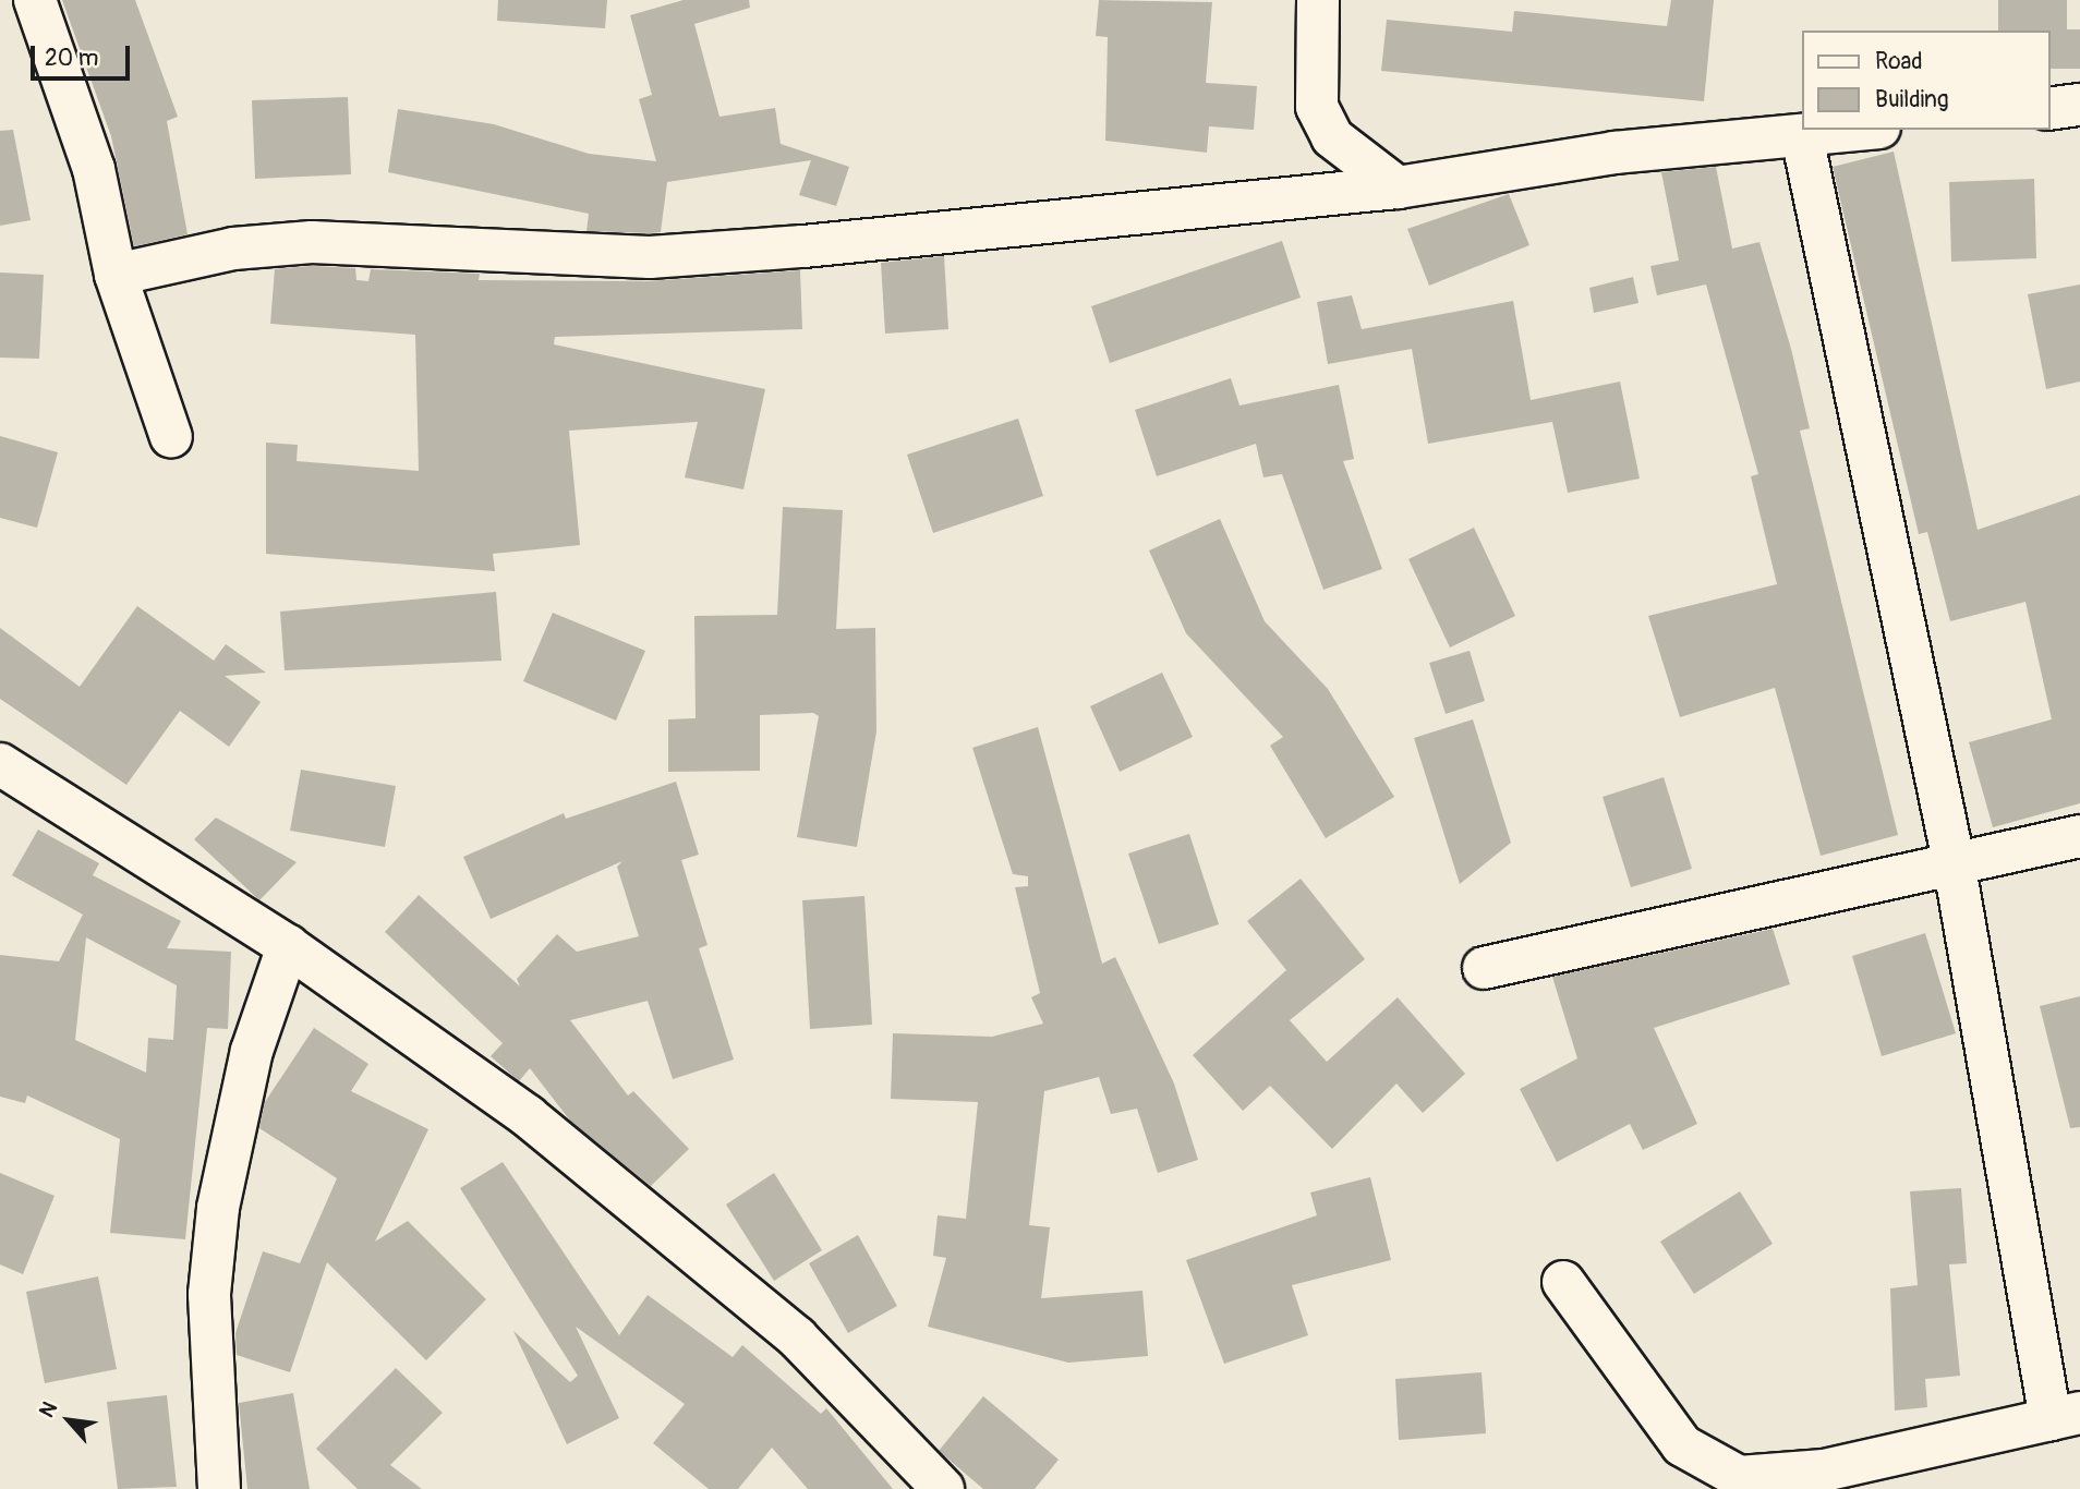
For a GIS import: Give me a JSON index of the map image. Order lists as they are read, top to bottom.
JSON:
{
  "legend": ["Road", "Building"],
  "scale_bar": "20 m",
  "north": "top left"
}
